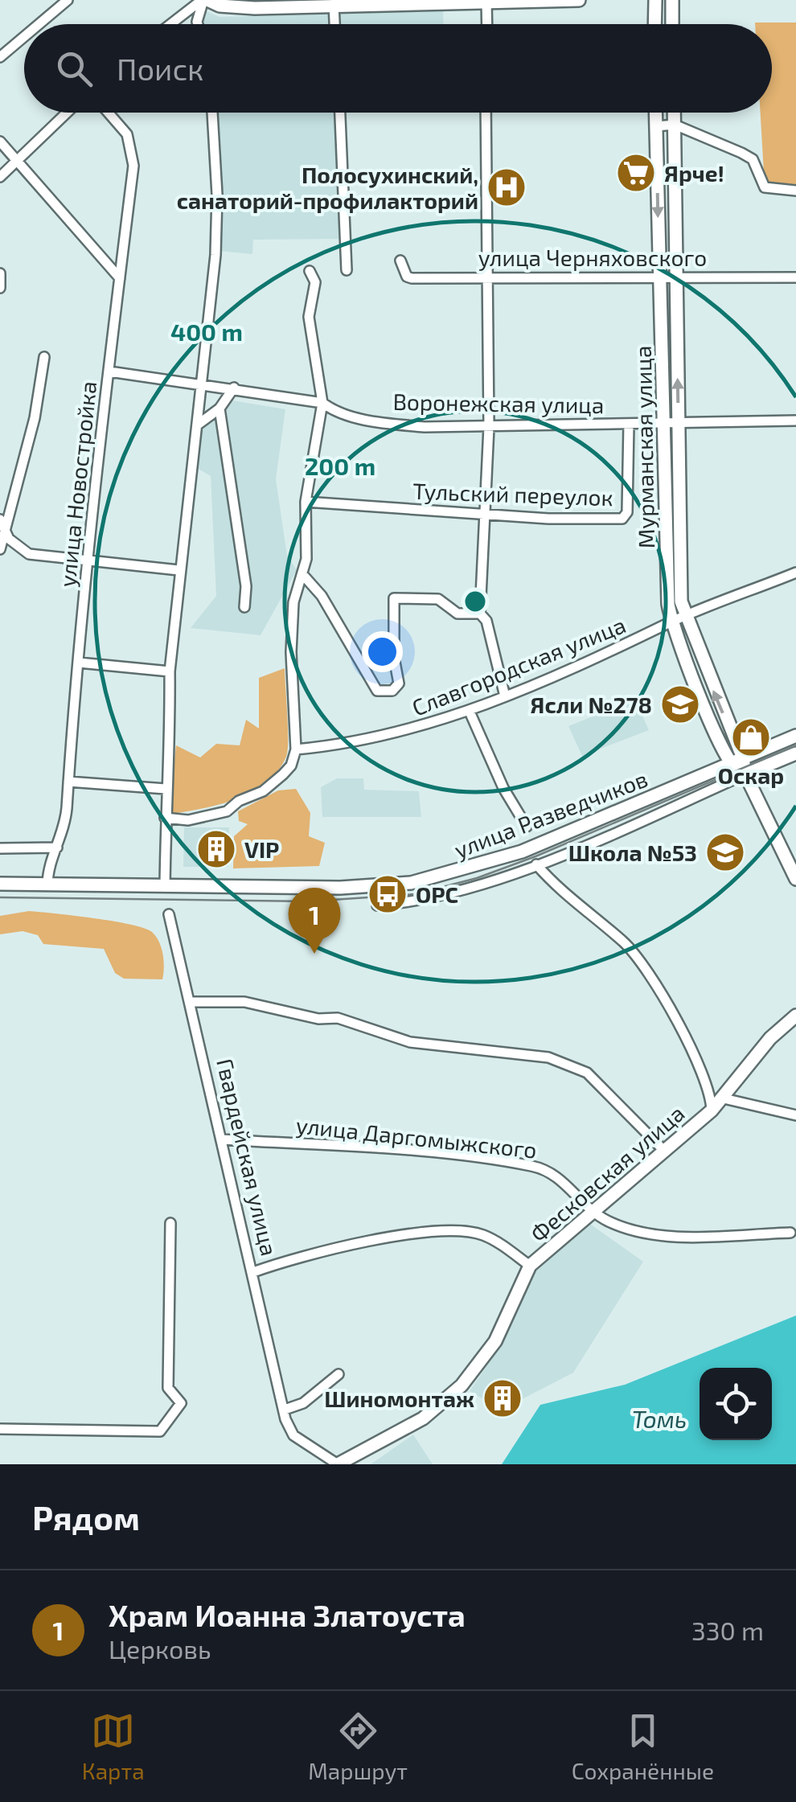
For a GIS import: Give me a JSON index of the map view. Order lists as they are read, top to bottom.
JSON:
{
  "streets": {
    "main road": ["Мурманская улица", "улица Разведчиков", "Фесковская улица"],
    "street": [
      "улица Черняховского",
      "Воронежская улица",
      "улица Новостройка",
      "Тульский переулок",
      "Славгородская улица",
      "улица Даргомыжского",
      "Гвардейская улица"
    ]
  },
  "crossings": [
    ["улица Черняховского", "Мурманская улица"],
    ["Воронежская улица", "Мурманская улица"],
    ["Воронежская улица", "улица Новостройка"],
    ["Воронежская улица", "Тульский переулок"],
    ["Мурманская улица", "Славгородская улица"],
    ["Мурманская улица", "улица Разведчиков"],
    ["улица Новостройка", "улица Разведчиков"],
    ["улица Даргомыжского", "Гвардейская улица"],
    ["улица Даргомыжского", "Фесковская улица"],
    ["Гвардейская улица", "Фесковская улица"]
  ],
  "water": ["Томь"],
  "places": {
    "supermarket": ["Ярче!"],
    "hospital": ["Полосухинский, санаторий-профилакторий"],
    "school or university": ["Ясли №278", "Школа №53"],
    "shop": ["Оскар"],
    "building": ["VIP", "Шиномонтаж"],
    "bus stop": ["ОРС"]
  },
  "page": {
    "search": "Поиск",
    "pins": "1",
    "heading": "Рядом",
    "list": [
      {
        "mark": "1",
        "name": "Храм Иоанна Златоуста",
        "note": "Церковь",
        "value": "330 m"
      }
    ],
    "nav": ["Карта", "Маршрут", "Сохранённые"]
  },
  "rings": ["400 m", "200 m"]
}
